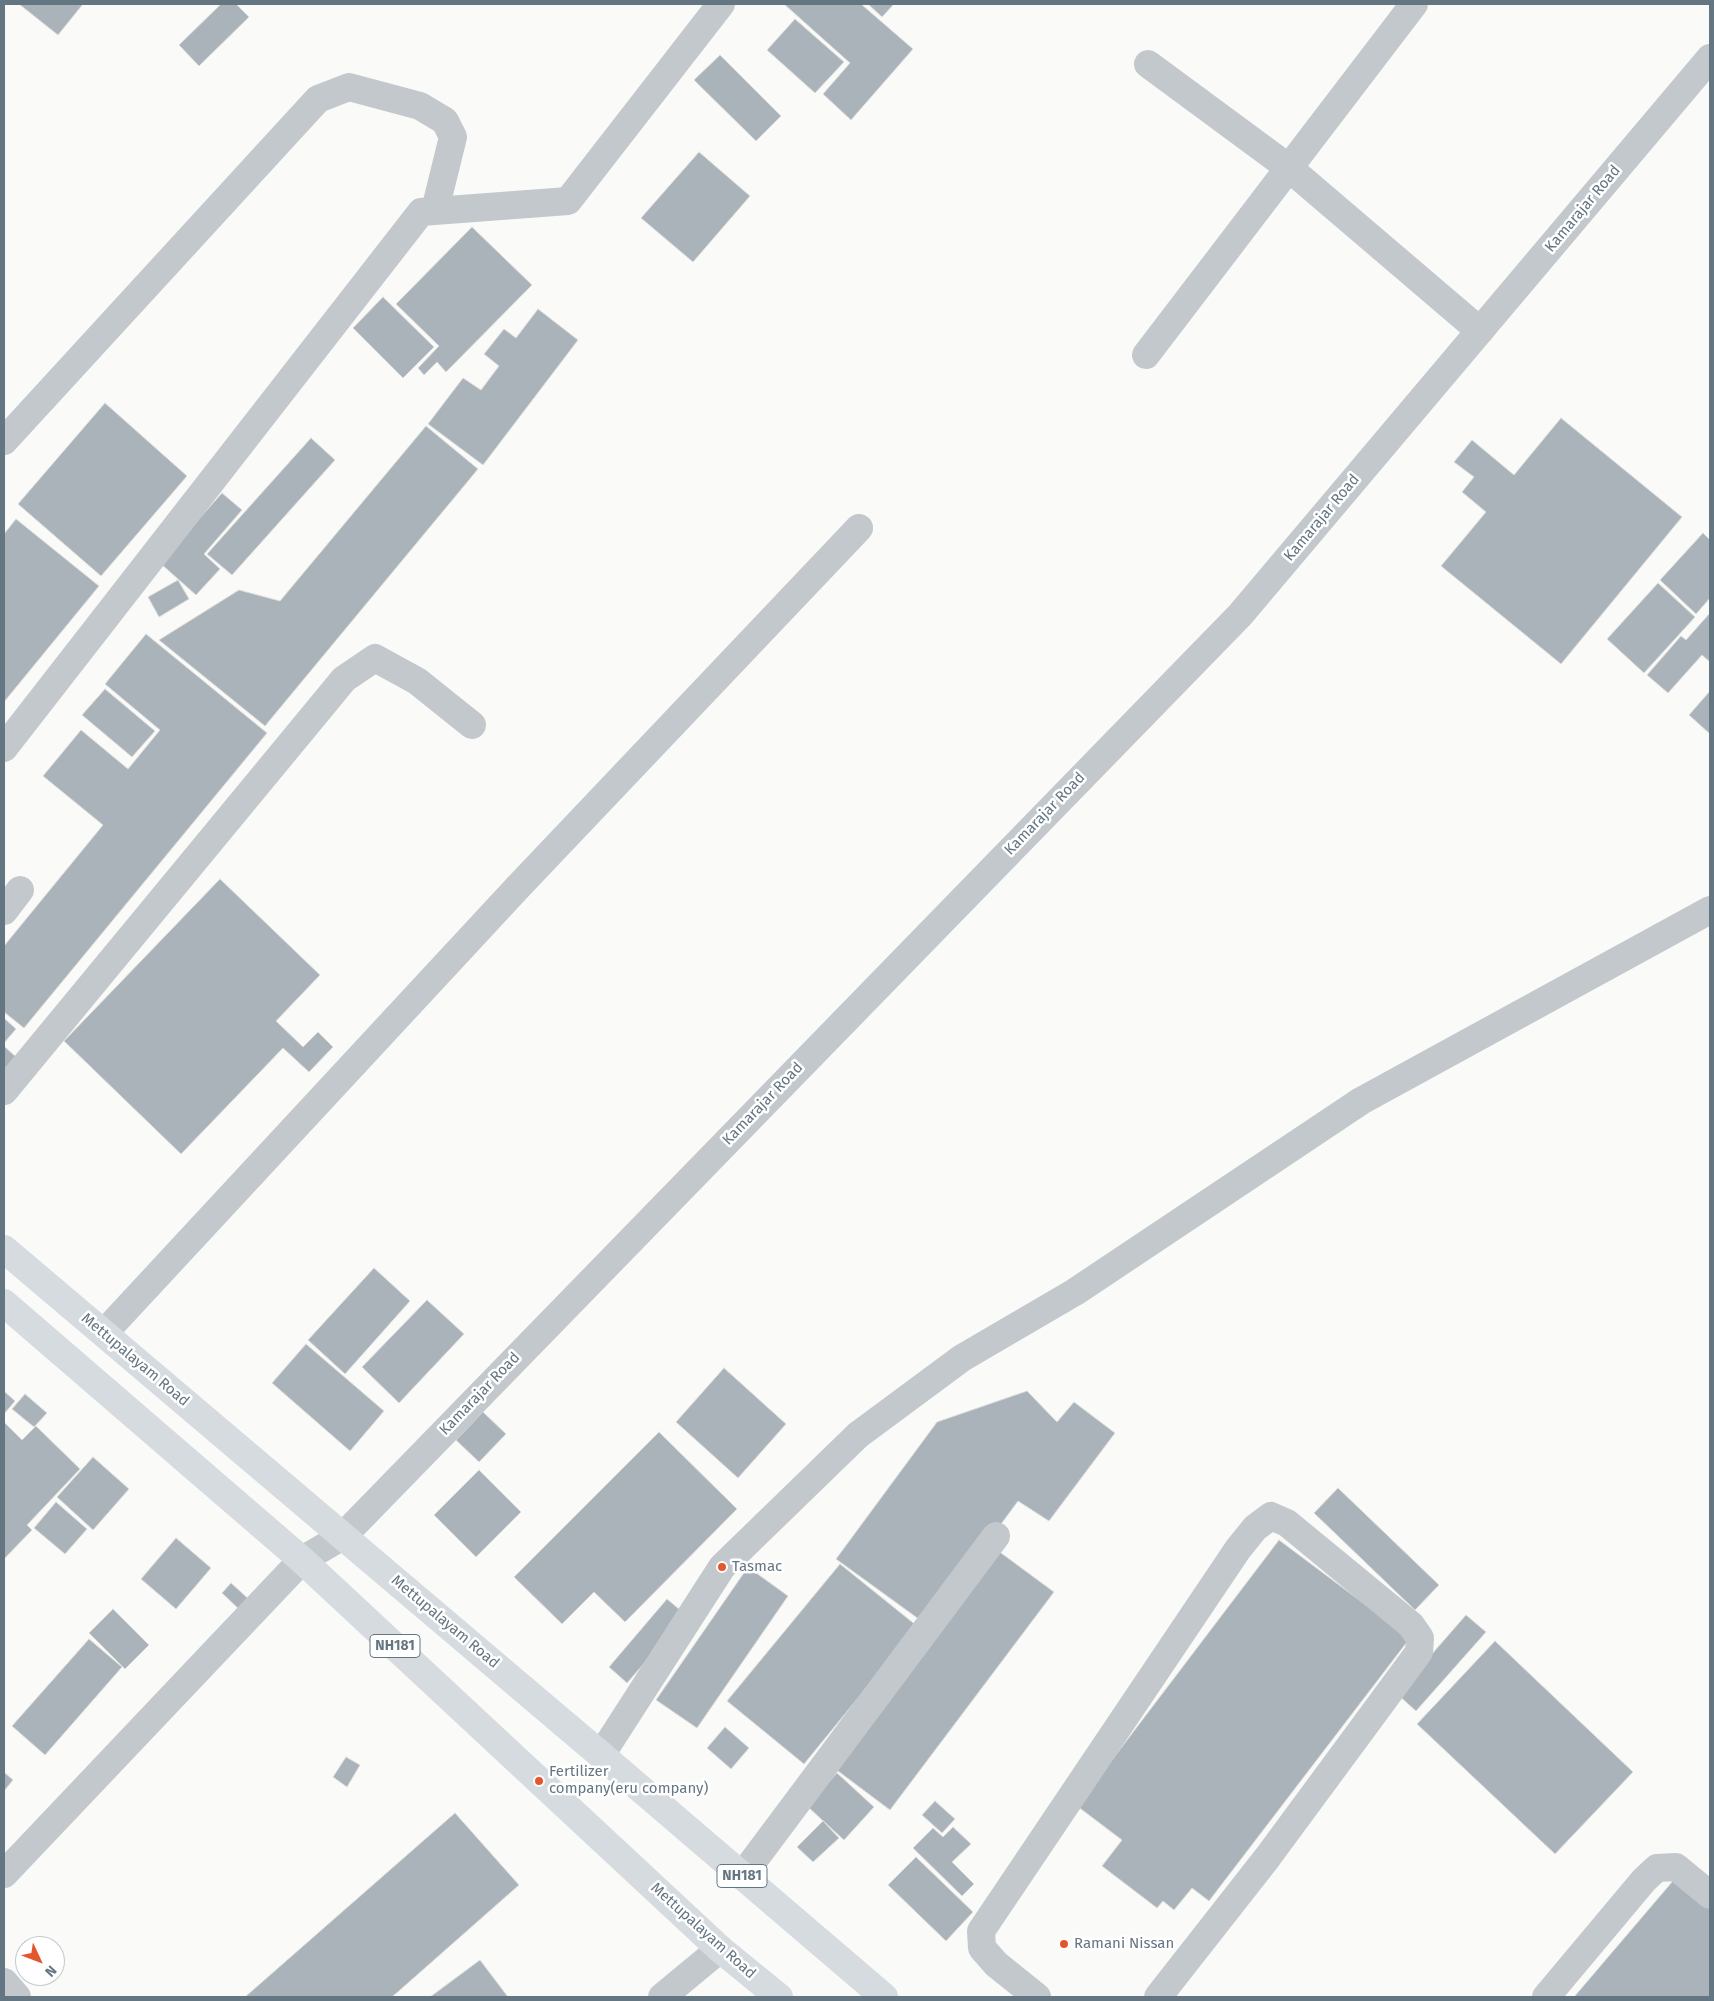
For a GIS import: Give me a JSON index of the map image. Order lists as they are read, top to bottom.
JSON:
{
  "streets": {
    "highway": ["Mettupalayam Road", "NH181"],
    "street": ["Kamarajar Road"]
  },
  "crossings": [
    ["Kamarajar Road", "Mettupalayam Road"]
  ],
  "places": ["Tasmac", "Fertilizer company(eru company)", "Ramani Nissan"],
  "north": "bottom right"
}
